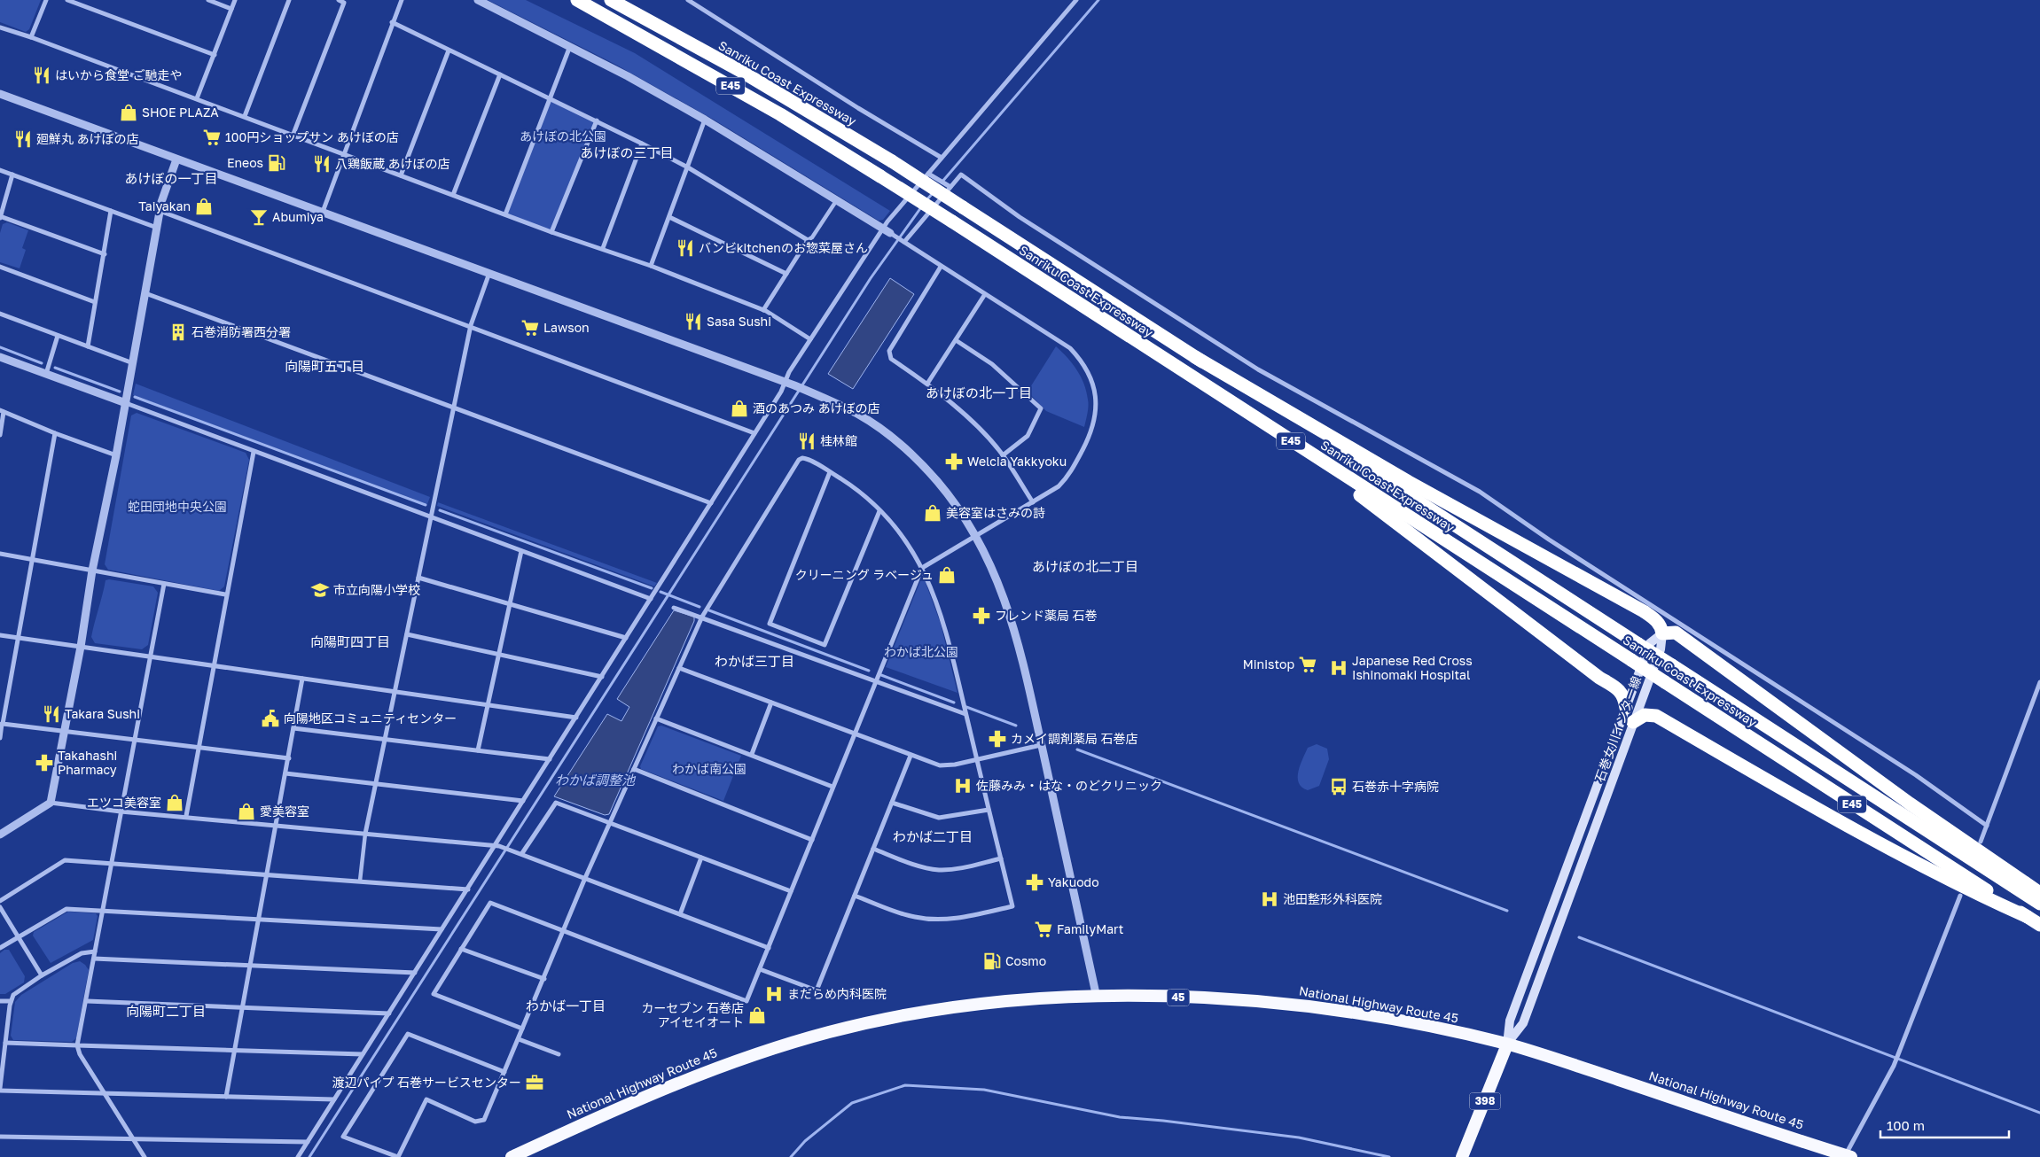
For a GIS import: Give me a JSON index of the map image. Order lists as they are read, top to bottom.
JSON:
{
  "streets": {
    "highway": [
      "Sanriku Coast Expressway",
      "E45",
      "45",
      "National Highway Route 45",
      "398"
    ],
    "main road": ["石巻女川インター線"]
  },
  "crossings": [
    ["石巻女川インター線", "National Highway Route 45"],
    ["石巻女川インター線", "398"],
    ["National Highway Route 45", "398"]
  ],
  "districts": [
    "あけぼの三丁目",
    "あけぼの一丁目",
    "向陽町五丁目",
    "あけぼの北一丁目",
    "あけぼの北二丁目",
    "向陽町四丁目",
    "わかば三丁目",
    "わかば二丁目",
    "わかば一丁目",
    "向陽町二丁目"
  ],
  "water": ["わかば調整池"],
  "parks": [
    "あけぼの北公園",
    "蛇田団地中央公園",
    "わかば北公園",
    "わかば南公園"
  ],
  "places": {
    "restaurant": [
      "はいから食堂 ご馳走や",
      "廻鮮丸 あけぼの店",
      "八鶏飯蔵 あけぼの店",
      "バンビkitchenのお惣菜屋さん",
      "Sasa Sushi",
      "桂林館",
      "Takara Sushi"
    ],
    "shop": [
      "SHOE PLAZA",
      "Taiyakan",
      "酒のあつみ あけぼの店",
      "美容室はさみの詩",
      "クリーニング ラベージュ",
      "エツコ美容室",
      "愛美容室",
      "カーセブン 石巻店 アイセイオート"
    ],
    "supermarket": [
      "100円ショップサン あけぼの店",
      "Lawson",
      "Ministop",
      "FamilyMart"
    ],
    "fuel station": ["Eneos", "Cosmo"],
    "bar": ["Abumiya"],
    "building": ["石巻消防署西分署"],
    "pharmacy": [
      "Welcia Yakkyoku",
      "フレンド薬局 石巻",
      "カメイ調剤薬局 石巻店",
      "Takahashi Pharmacy",
      "Yakuodo"
    ],
    "school or university": ["市立向陽小学校"],
    "hospital": [
      "Japanese Red Cross Ishinomaki Hospital",
      "佐藤みみ・はな・のどクリニック",
      "池田整形外科医院",
      "まだらめ内科医院"
    ],
    "public building": ["向陽地区コミュニティセンター"],
    "bus stop": ["石巻赤十字病院"],
    "office": ["渡辺パイプ 石巻サービスセンター"]
  },
  "scale_bar": "100 m"
}
